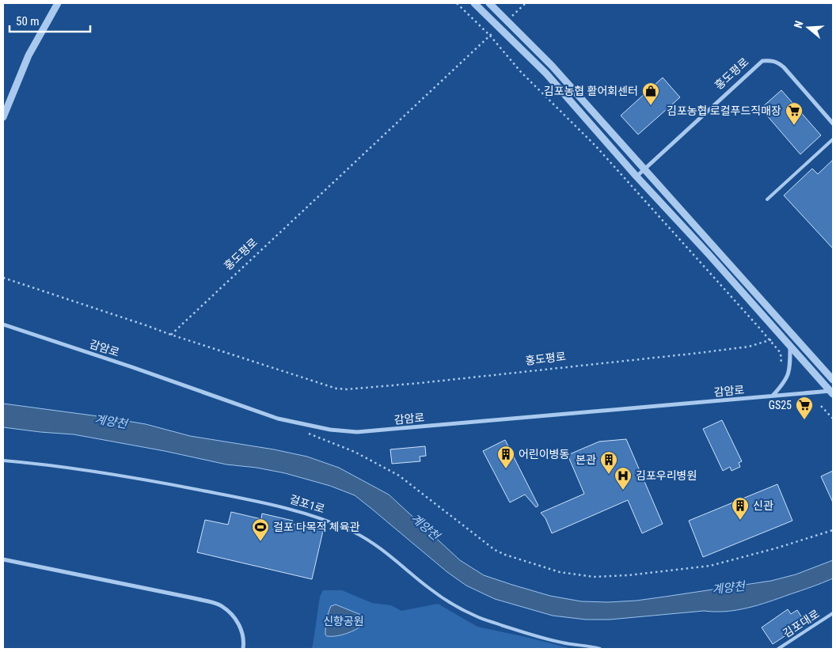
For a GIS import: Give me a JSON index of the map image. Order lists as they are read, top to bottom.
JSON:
{
  "streets": {
    "street": ["홍도평로", "감암로"],
    "lane": ["걸포1로", "김포대로"]
  },
  "water": ["계양천"],
  "parks": ["신향공원"],
  "places": {
    "shop": ["김포농협 활어회센터"],
    "supermarket": ["김포농협 로컬푸드직매장", "GS25"],
    "building": ["어린이병동", "본관", "신관"],
    "hospital": ["김포우리병원"],
    "sports": ["걸포 다목적 체육관"]
  },
  "scale_bar": "50 m",
  "north": "left"
}
